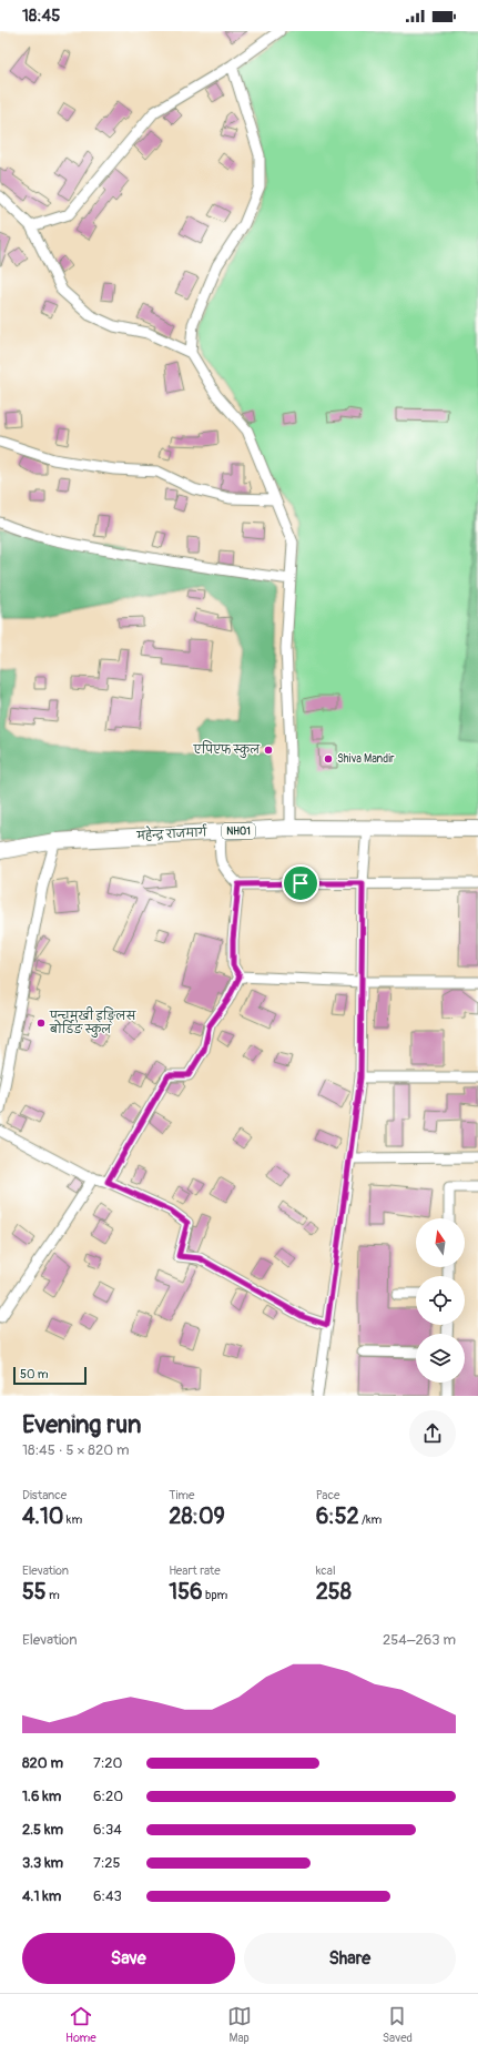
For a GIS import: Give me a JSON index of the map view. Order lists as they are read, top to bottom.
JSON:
{
  "streets": {
    "highway": ["NH01", "महेन्द्र राजमार्ग"]
  },
  "places": ["एपिएफ स्कुल", "Shiva Mandir", "पन्चमुखी इङ्लिस बोर्डिङ स्कुल"],
  "scale_bar": "50 m",
  "north": "top",
  "page": {
    "status": "18:45",
    "scale": "50 m",
    "heading": ["Evening run", "18:45 · 5 × 820 m"],
    "stats": [
      ["Distance", "4.10 km"],
      ["Time", "28:09"],
      ["Pace", "6:52 /km"],
      ["Elevation", "55 m"],
      ["Heart rate", "156 bpm"],
      ["kcal", "258"]
    ],
    "chart": ["Elevation", "254–263 m"],
    "list": [
      {
        "name": "820 m",
        "note": "7:20"
      },
      {
        "name": "1.6 km",
        "note": "6:20"
      },
      {
        "name": "2.5 km",
        "note": "6:34"
      },
      {
        "name": "3.3 km",
        "note": "7:25"
      },
      {
        "name": "4.1 km",
        "note": "6:43"
      }
    ],
    "buttons": ["Save", "Share"],
    "tabs": ["Home", "Map", "Saved"]
  }
}
